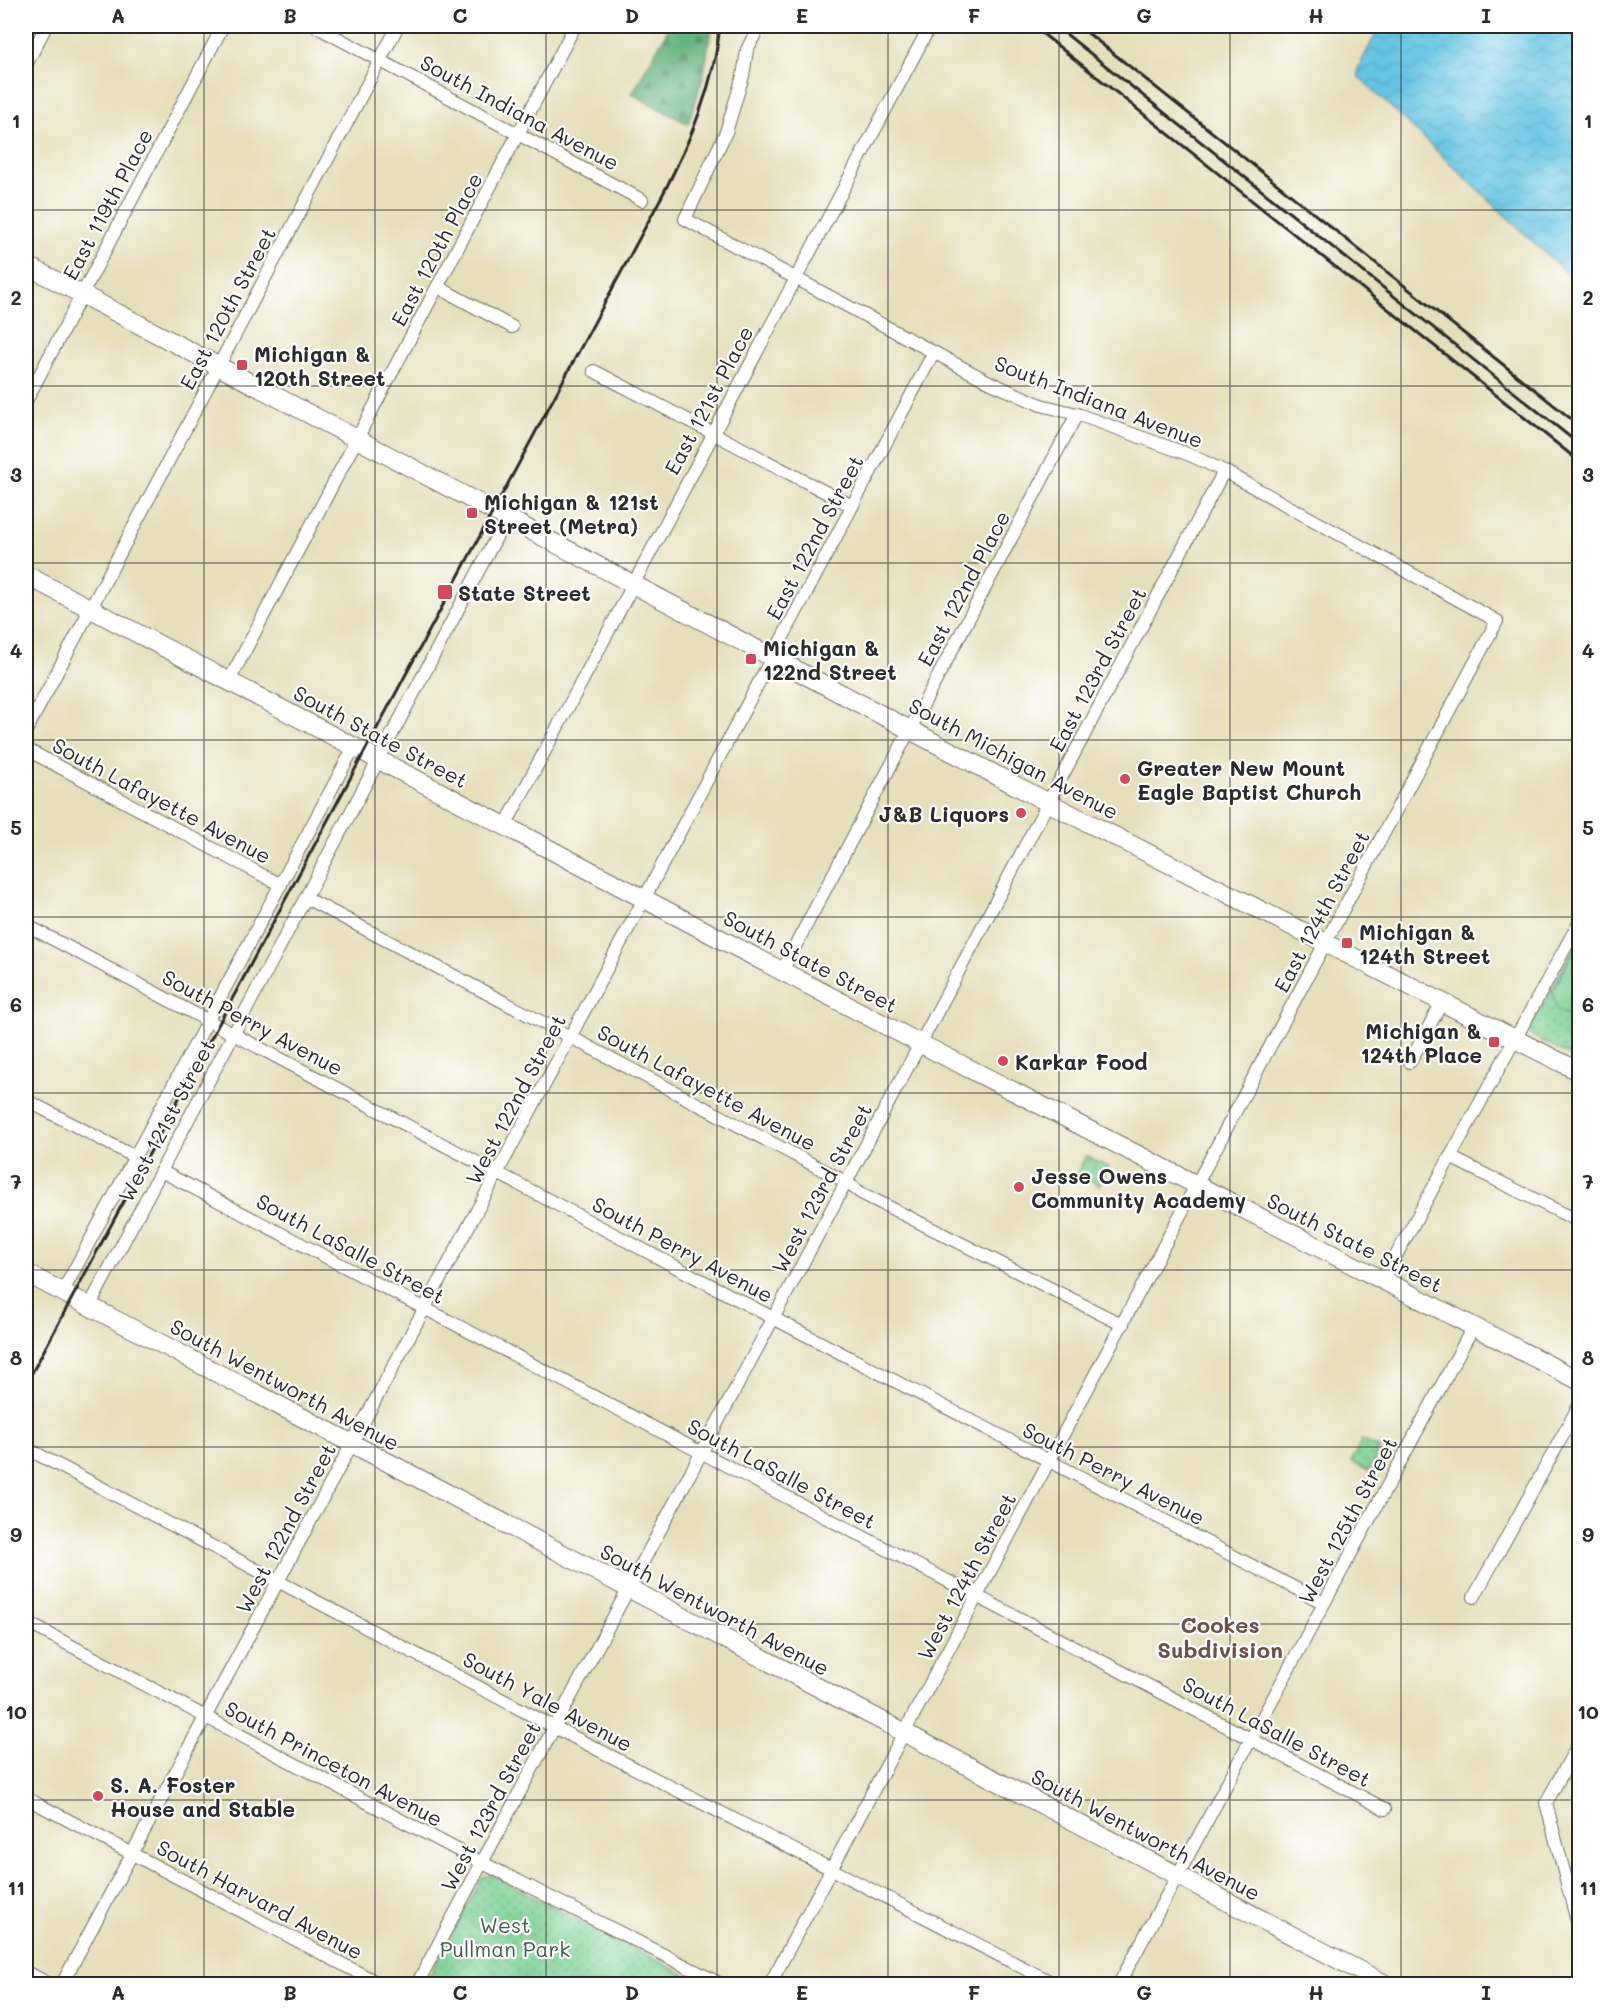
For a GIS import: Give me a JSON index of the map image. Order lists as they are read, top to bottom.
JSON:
{
  "streets": {
    "street": [
      "South Indiana Avenue",
      "East 119th Place",
      "East 120th Place",
      "East 120th Street",
      "East 121st Place",
      "East 122nd Street",
      "East 122nd Place",
      "East 123rd Street",
      "South State Street",
      "South Michigan Avenue",
      "South Lafayette Avenue",
      "East 124th Street",
      "South Perry Avenue",
      "West 122nd Street",
      "West 121st Street",
      "West 123rd Street",
      "South LaSalle Street",
      "South Wentworth Avenue",
      "West 125th Street",
      "West 124th Street",
      "South Yale Avenue",
      "South Princeton Avenue",
      "South Harvard Avenue"
    ]
  },
  "crossings": [
    ["South Indiana Avenue", "East 120th Place"],
    ["South Indiana Avenue", "East 120th Street"],
    ["South Indiana Avenue", "East 121st Place"],
    ["South Indiana Avenue", "East 122nd Street"],
    ["South Indiana Avenue", "East 122nd Place"],
    ["South Indiana Avenue", "East 123rd Street"],
    ["South Indiana Avenue", "East 124th Street"],
    ["East 119th Place", "South Michigan Avenue"],
    ["East 120th Place", "South State Street"],
    ["East 120th Place", "South Michigan Avenue"],
    ["East 120th Street", "South State Street"],
    ["East 120th Street", "South Michigan Avenue"],
    ["East 121st Place", "South State Street"],
    ["East 121st Place", "South Michigan Avenue"],
    ["East 122nd Street", "South State Street"],
    ["East 122nd Street", "South Michigan Avenue"],
    ["East 122nd Street", "West 122nd Street"],
    ["East 122nd Place", "South State Street"],
    ["East 122nd Place", "South Michigan Avenue"],
    ["East 123rd Street", "South State Street"],
    ["East 123rd Street", "South Michigan Avenue"],
    ["East 123rd Street", "West 123rd Street"],
    ["South State Street", "East 124th Street"],
    ["South State Street", "West 122nd Street"],
    ["South State Street", "West 121st Street"],
    ["South State Street", "West 123rd Street"],
    ["South State Street", "West 125th Street"],
    ["South State Street", "West 124th Street"],
    ["South Michigan Avenue", "East 124th Street"],
    ["South Michigan Avenue", "West 121st Street"],
    ["South Lafayette Avenue", "West 122nd Street"],
    ["South Lafayette Avenue", "West 121st Street"],
    ["South Lafayette Avenue", "West 123rd Street"],
    ["South Lafayette Avenue", "West 124th Street"],
    ["East 124th Street", "West 124th Street"],
    ["South Perry Avenue", "West 122nd Street"],
    ["South Perry Avenue", "West 121st Street"],
    ["South Perry Avenue", "West 123rd Street"],
    ["South Perry Avenue", "West 125th Street"],
    ["South Perry Avenue", "West 124th Street"],
    ["West 122nd Street", "South LaSalle Street"],
    ["West 122nd Street", "South Wentworth Avenue"],
    ["West 122nd Street", "South Yale Avenue"],
    ["West 122nd Street", "South Princeton Avenue"],
    ["West 122nd Street", "South Harvard Avenue"],
    ["West 121st Street", "South LaSalle Street"],
    ["West 121st Street", "South Wentworth Avenue"],
    ["West 123rd Street", "South LaSalle Street"],
    ["West 123rd Street", "South Wentworth Avenue"],
    ["West 123rd Street", "South Yale Avenue"],
    ["West 123rd Street", "South Princeton Avenue"],
    ["South LaSalle Street", "West 125th Street"],
    ["South LaSalle Street", "West 124th Street"],
    ["South Wentworth Avenue", "West 125th Street"],
    ["South Wentworth Avenue", "West 124th Street"],
    ["West 124th Street", "South Yale Avenue"]
  ],
  "districts": ["Cookes Subdivision"],
  "parks": ["West Pullman Park"],
  "places": {
    "transit": [
      "Michigan & 120th Street",
      "Michigan & 121st Street (Metra)",
      "State Street",
      "Michigan & 122nd Street",
      "Michigan & 124th Street",
      "Michigan & 124th Place"
    ],
    "other": [
      "Greater New Mount Eagle Baptist Church",
      "J&B Liquors",
      "Karkar Food",
      "Jesse Owens Community Academy",
      "S. A. Foster House and Stable"
    ]
  },
  "grid": {
    "columns": [
      "A",
      "B",
      "C",
      "D",
      "E",
      "F",
      "G",
      "H",
      "I"
    ],
    "rows": [
      "1",
      "2",
      "3",
      "4",
      "5",
      "6",
      "7",
      "8",
      "9",
      "10",
      "11"
    ]
  }
}
